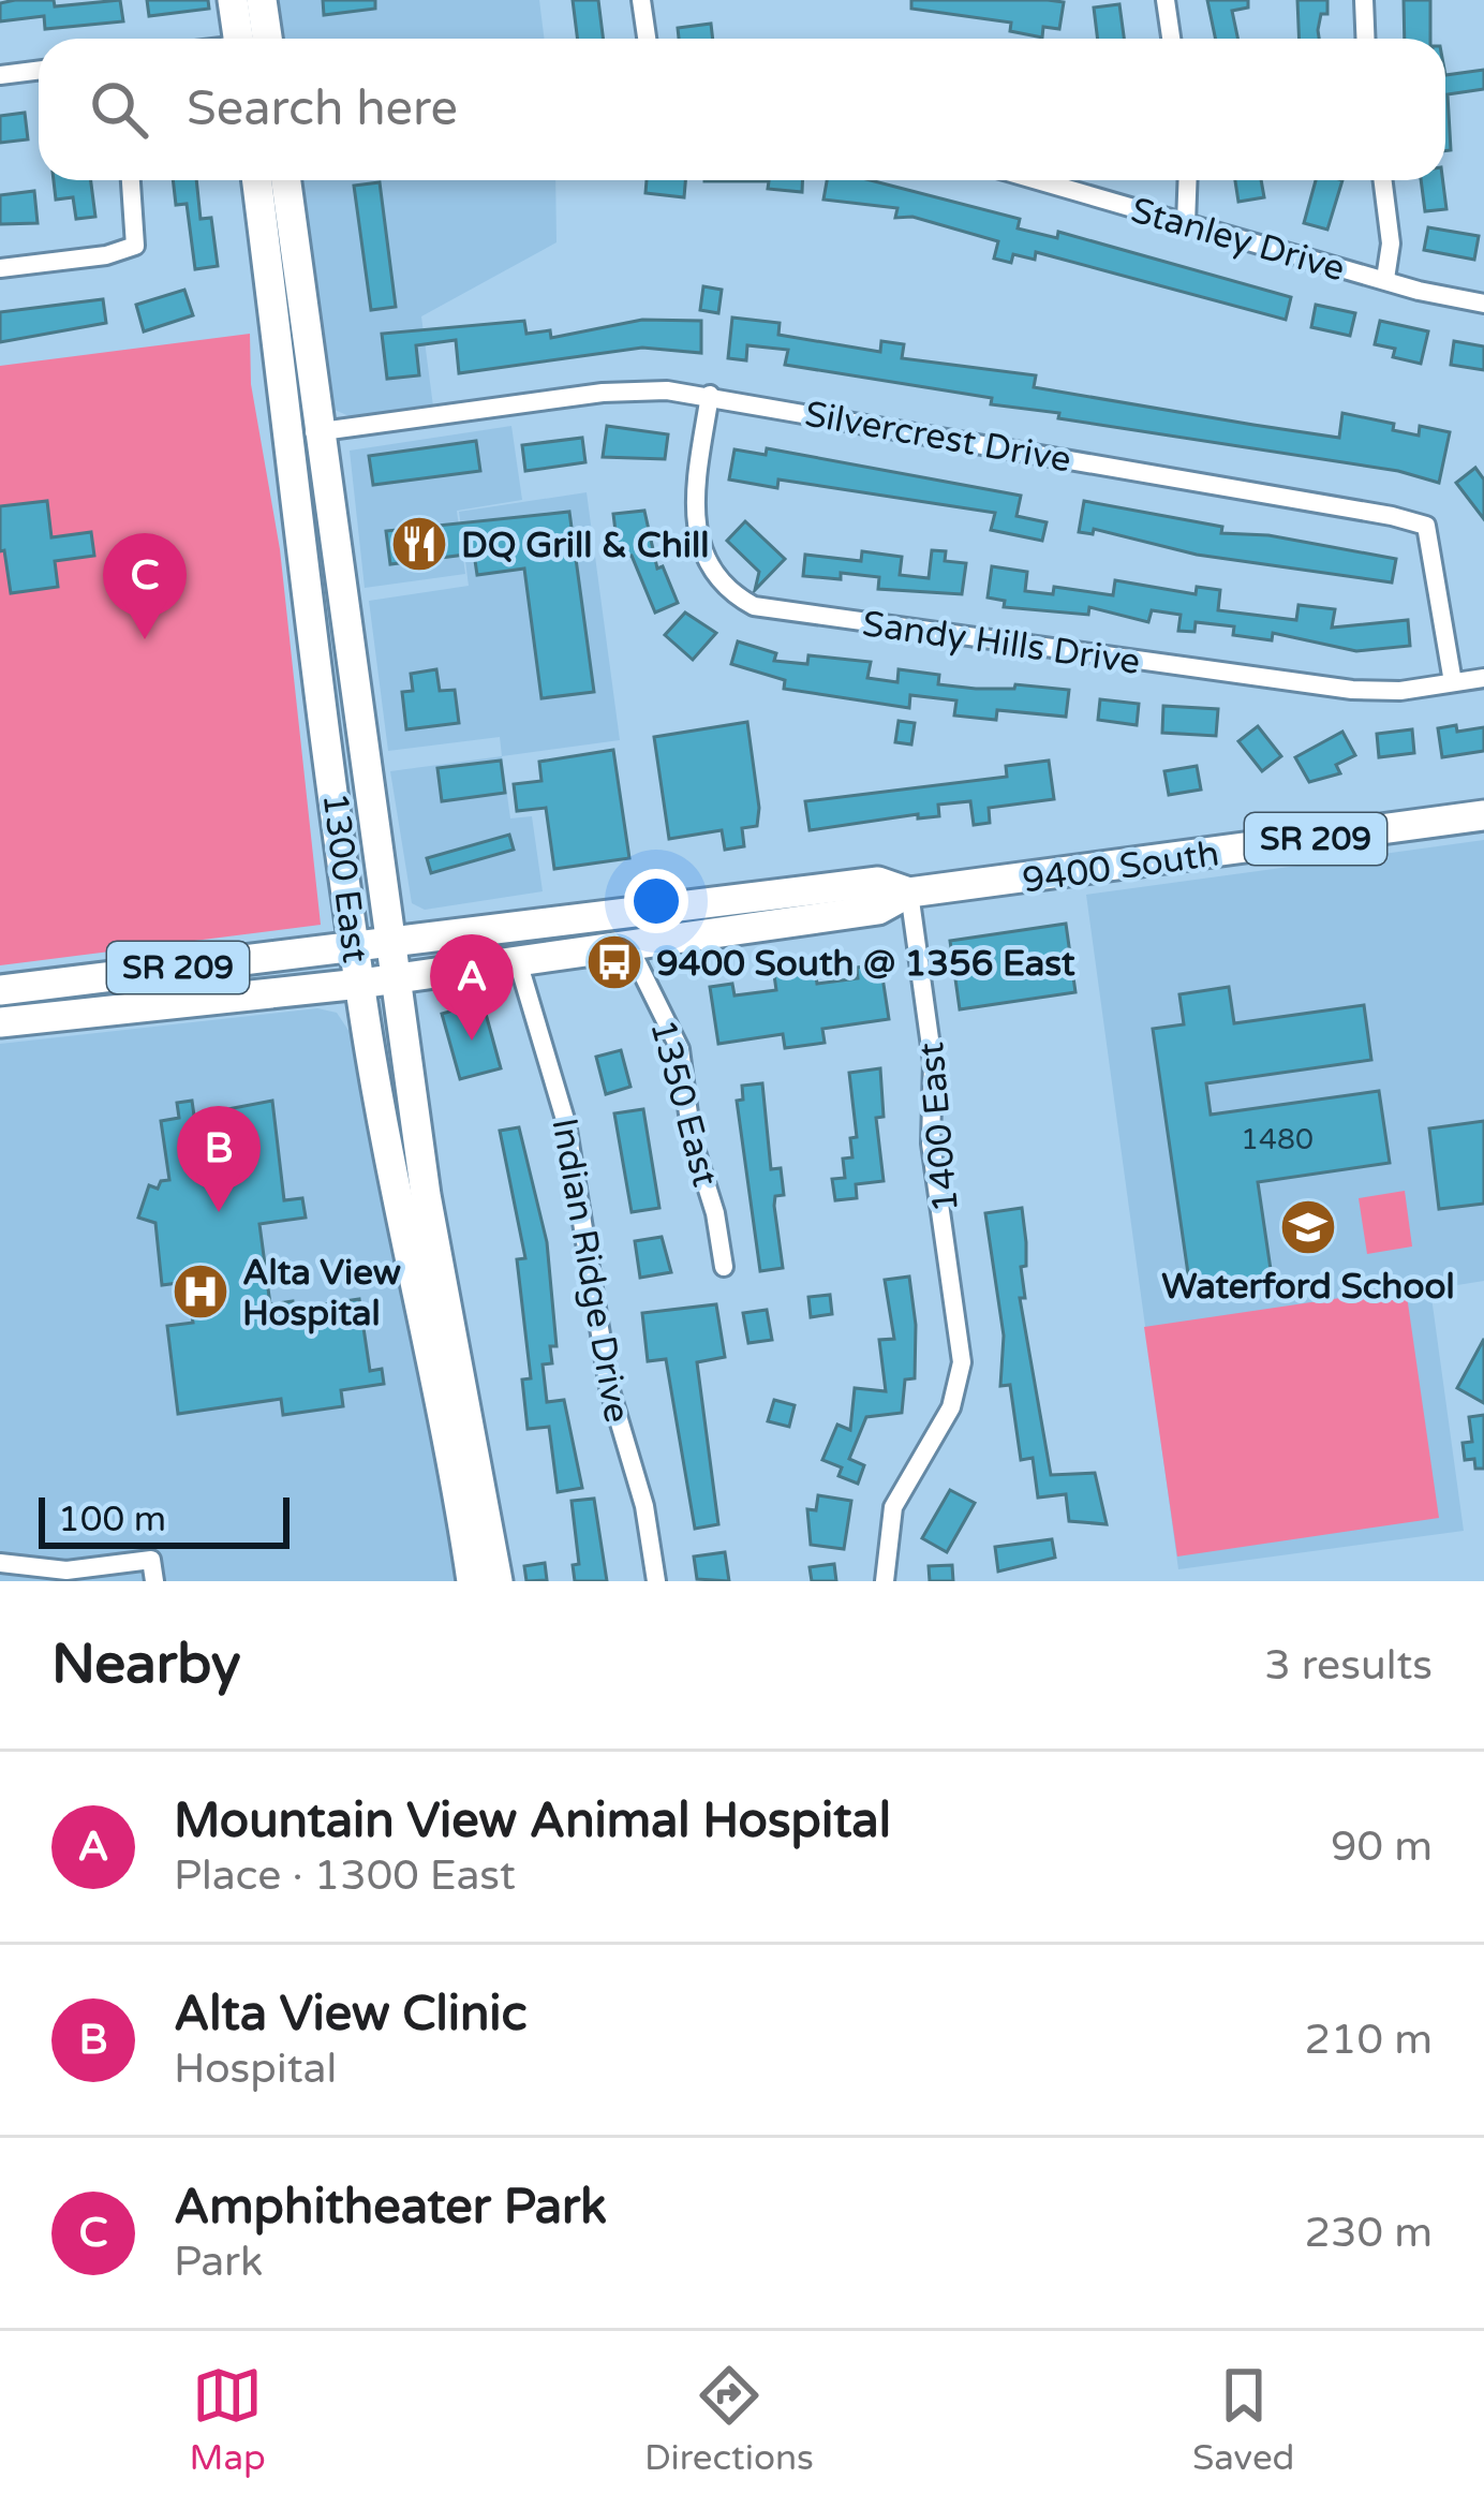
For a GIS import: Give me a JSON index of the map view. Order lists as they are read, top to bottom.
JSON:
{
  "streets": {
    "main road": ["SR 209", "9400 South", "1300 East"],
    "street": [
      "Stanley Drive",
      "Silvercrest Drive",
      "Sandy Hills Drive",
      "1350 East",
      "1400 East",
      "Indian Ridge Drive"
    ]
  },
  "crossings": [
    ["Silvercrest Drive", "Sandy Hills Drive"],
    ["Silvercrest Drive", "1300 East"],
    ["9400 South", "1300 East"],
    ["9400 South", "1350 East"],
    ["9400 South", "1400 East"],
    ["9400 South", "Indian Ridge Drive"]
  ],
  "places": {
    "restaurant": ["DQ Grill & Chill"],
    "bus stop": ["9400 South @ 1356 East"],
    "school or university": ["Waterford School"],
    "hospital": ["Alta View Hospital"]
  },
  "house_numbers": ["1480"],
  "scale_bar": "100 m",
  "page": {
    "search": "Search here",
    "pins": ["C", "A", "B"],
    "scale": "100 m",
    "heading": ["Nearby", "3 results"],
    "list": [
      {
        "mark": "A",
        "name": "Mountain View Animal Hospital",
        "note": "Place · 1300 East",
        "value": "90 m"
      },
      {
        "mark": "B",
        "name": "Alta View Clinic",
        "note": "Hospital",
        "value": "210 m"
      },
      {
        "mark": "C",
        "name": "Amphitheater Park",
        "note": "Park",
        "value": "230 m"
      }
    ],
    "nav": ["Map", "Directions", "Saved"]
  }
}
